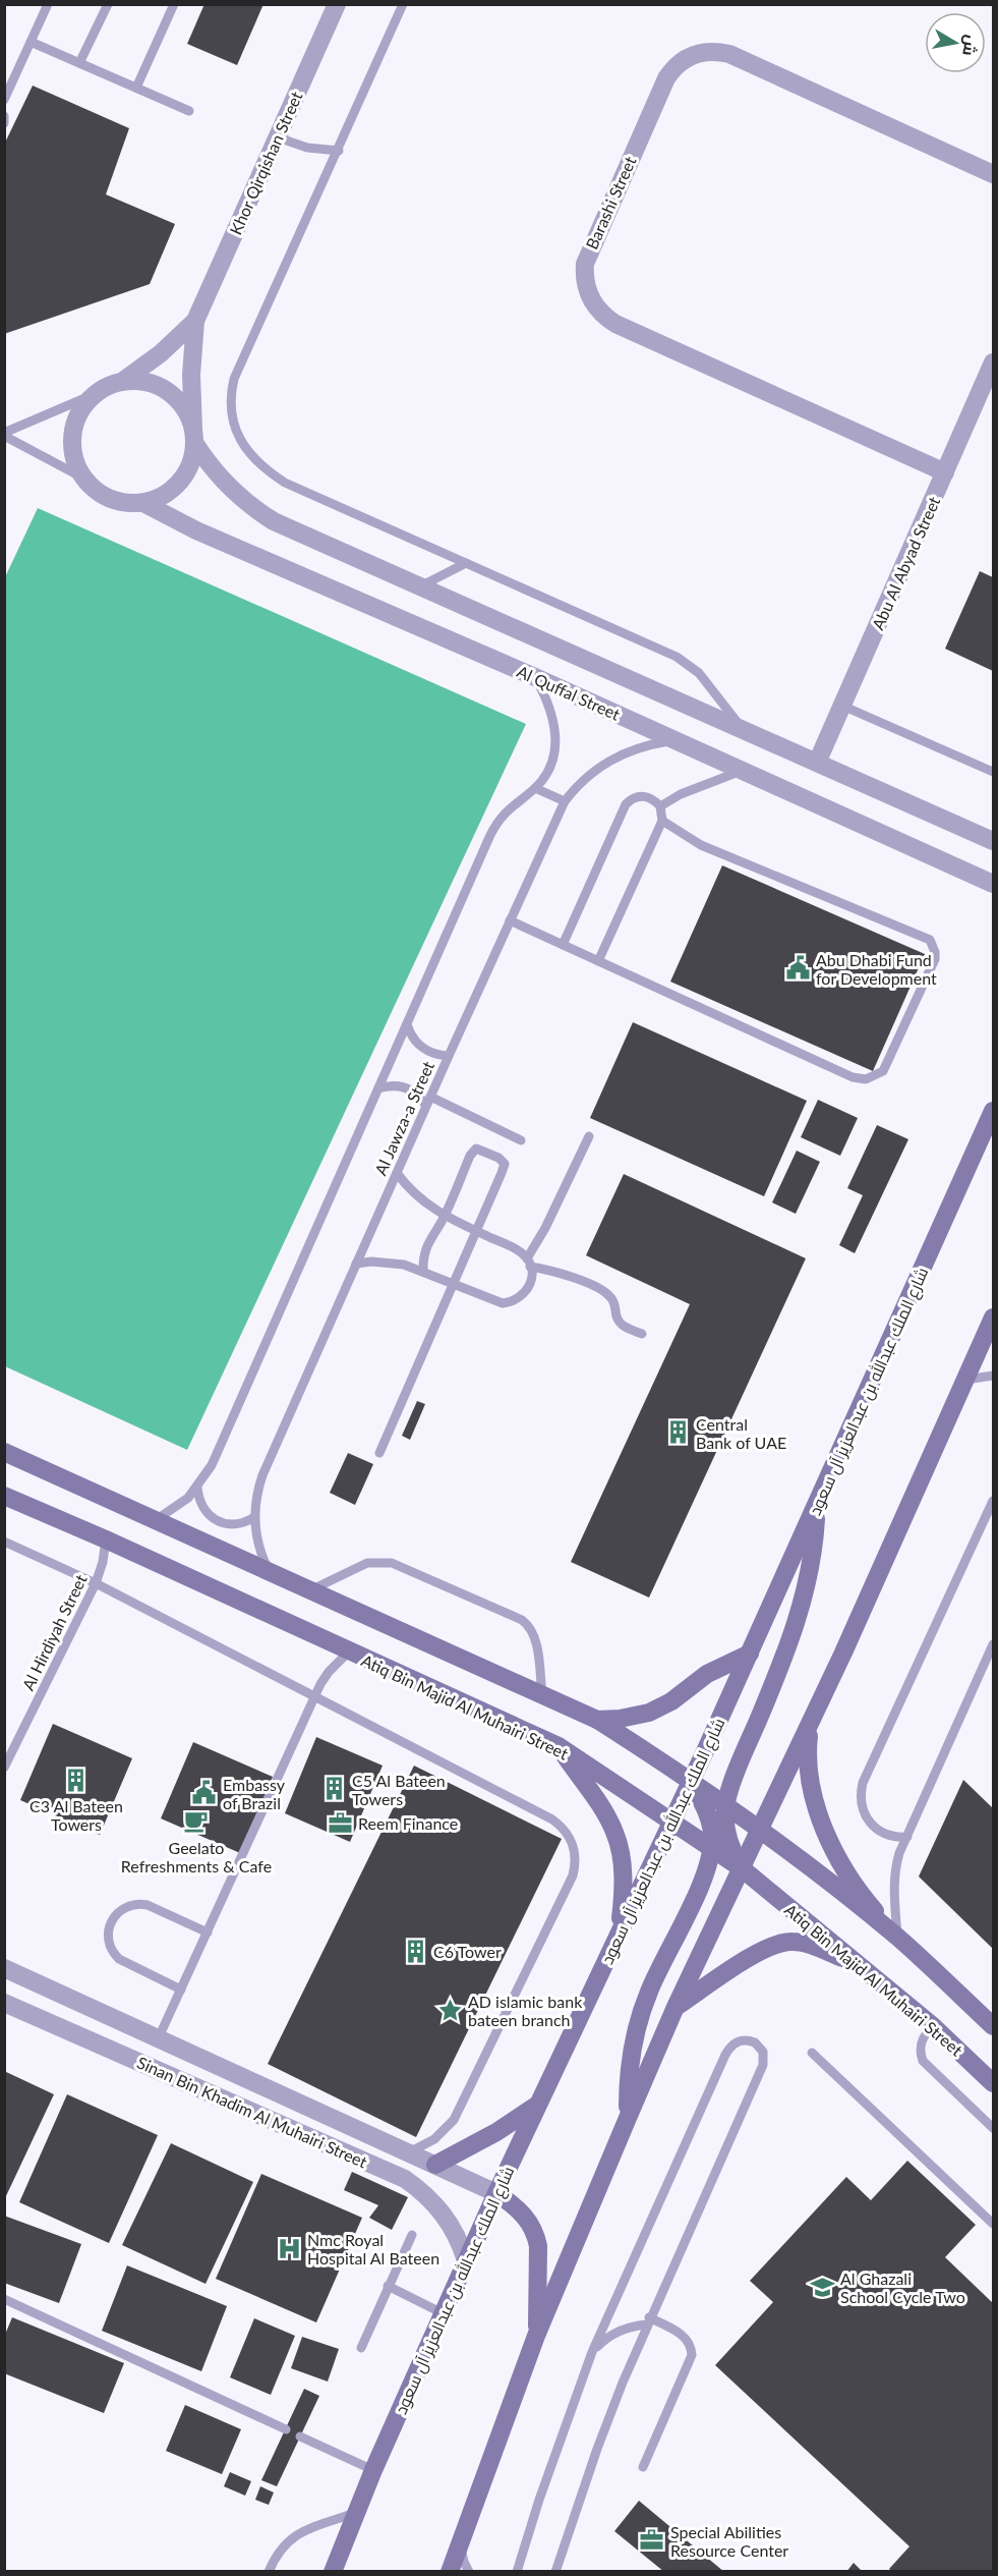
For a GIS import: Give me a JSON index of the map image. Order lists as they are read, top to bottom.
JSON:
{
  "streets": {
    "main road": ["شارع الملك عبدالله بن عبدالعزيز آل سعود", "Atiq Bin Majid Al Muhairi Street"],
    "street": [
      "Khor Qirqishan Street",
      "Barashi Street",
      "Abu Al Abyad Street",
      "Al Quffal Street",
      "Sinan Bin Khadim Al Muhairi Street"
    ],
    "lane": ["Al Jawza-a Street", "Al Hirdiyah Street"]
  },
  "crossings": [
    ["Khor Qirqishan Street", "Al Quffal Street"],
    ["Barashi Street", "Abu Al Abyad Street"],
    ["Al Quffal Street", "Al Jawza-a Street"],
    ["شارع الملك عبدالله بن عبدالعزيز آل سعود", "Atiq Bin Majid Al Muhairi Street"],
    ["شارع الملك عبدالله بن عبدالعزيز آل سعود", "Sinan Bin Khadim Al Muhairi Street"],
    ["Al Hirdiyah Street", "Atiq Bin Majid Al Muhairi Street"]
  ],
  "places": {
    "public building": ["Abu Dhabi Fund for Development", "Embassy of Brazil"],
    "building": [
      "Central Bank of UAE",
      "C3 Al Bateen Towers",
      "C5 Al Bateen Towers",
      "C6 Tower"
    ],
    "cafe": ["Geelato Refreshments & Cafe"],
    "office": ["Reem Finance", "Special Abilities Resource Center"],
    "place": ["AD islamic bank bateen branch"],
    "hospital": ["Nmc Royal Hospital Al Bateen"],
    "school or university": ["Al Ghazali School Cycle Two"]
  },
  "north": "right"
}
